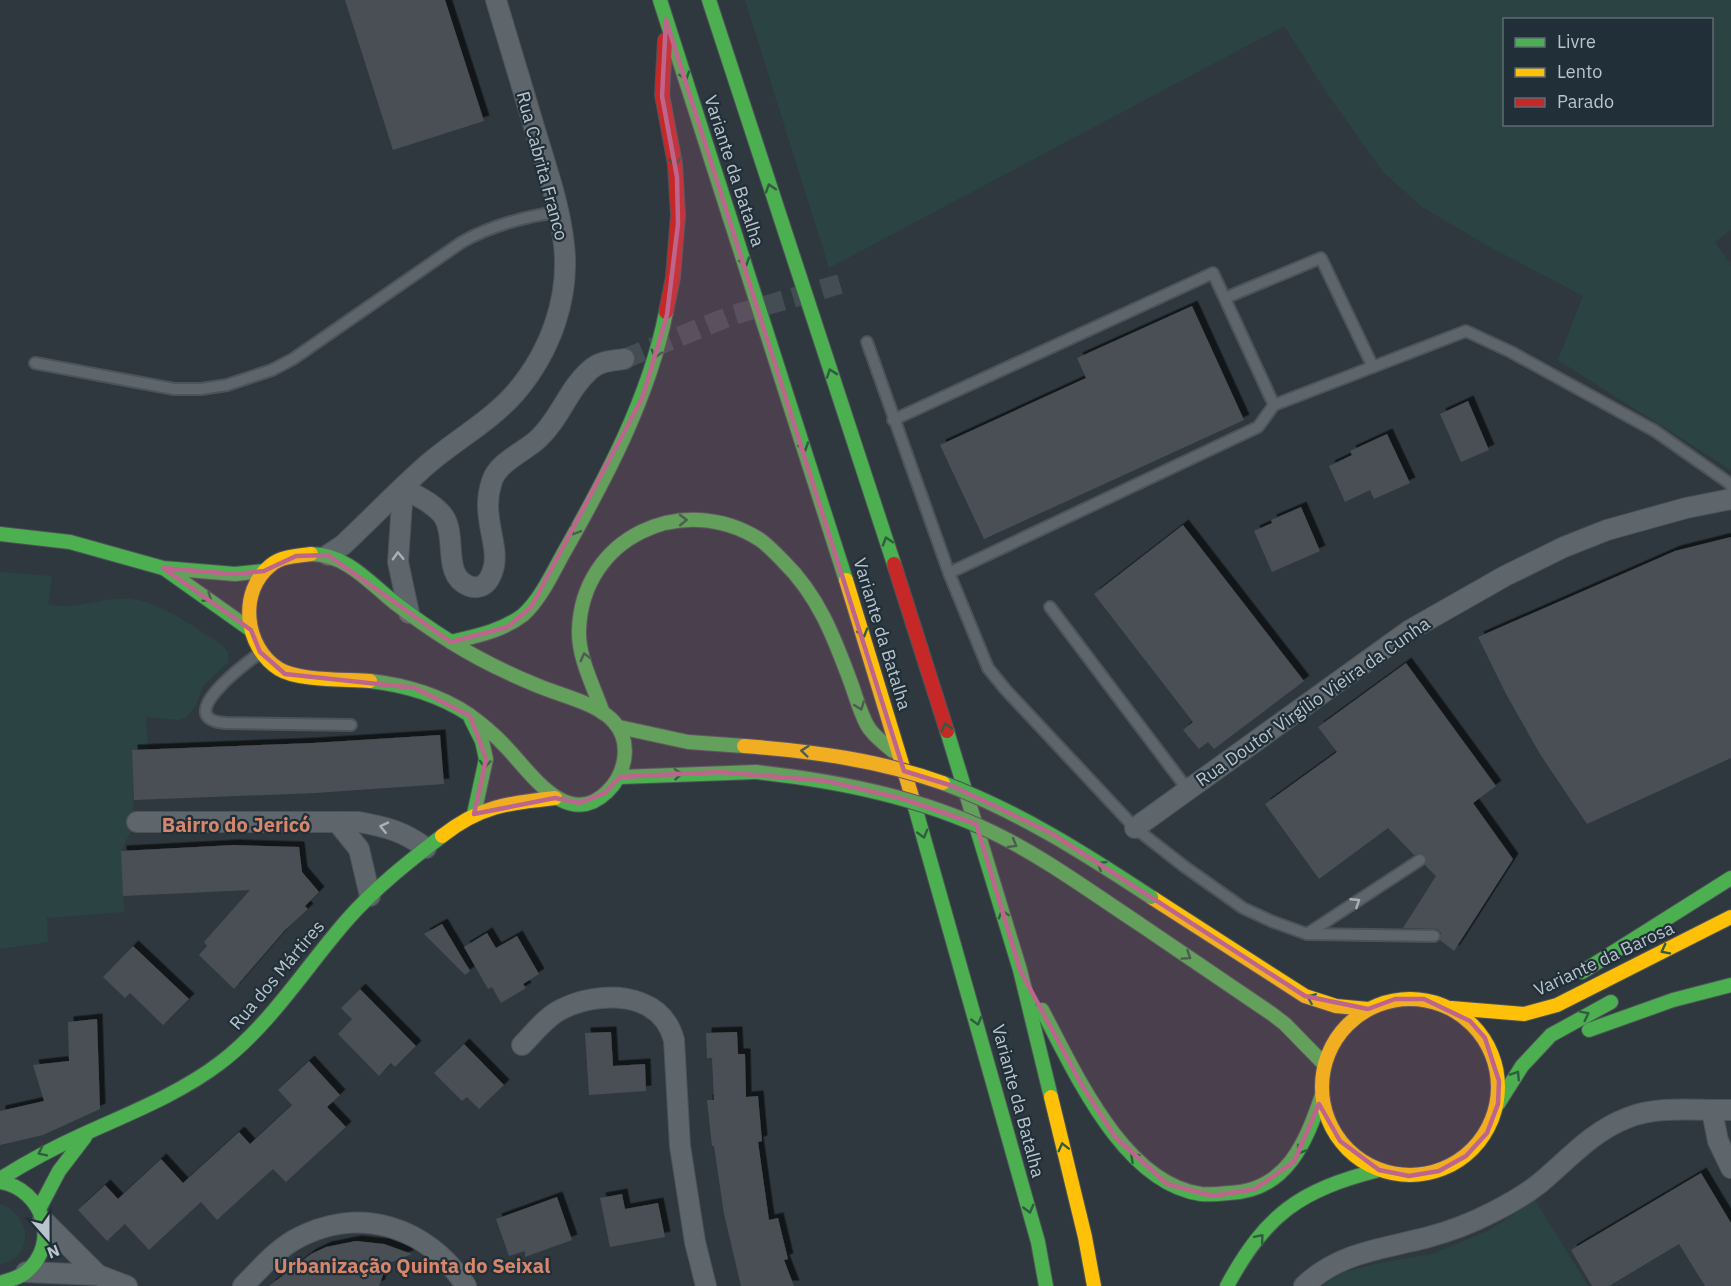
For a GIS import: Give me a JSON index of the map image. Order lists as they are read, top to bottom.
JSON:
{
  "streets": {
    "main road": ["Variante da Batalha", "Variante da Barosa", "Rua dos Mártires"],
    "street": ["Rua Cabrita Franco", "Rua Doutor Virgílio Vieira da Cunha"]
  },
  "districts": ["Bairro do Jericó", "Urbanização Quinta do Seixal"],
  "legend": ["Livre", "Lento", "Parado"],
  "north": "bottom"
}
